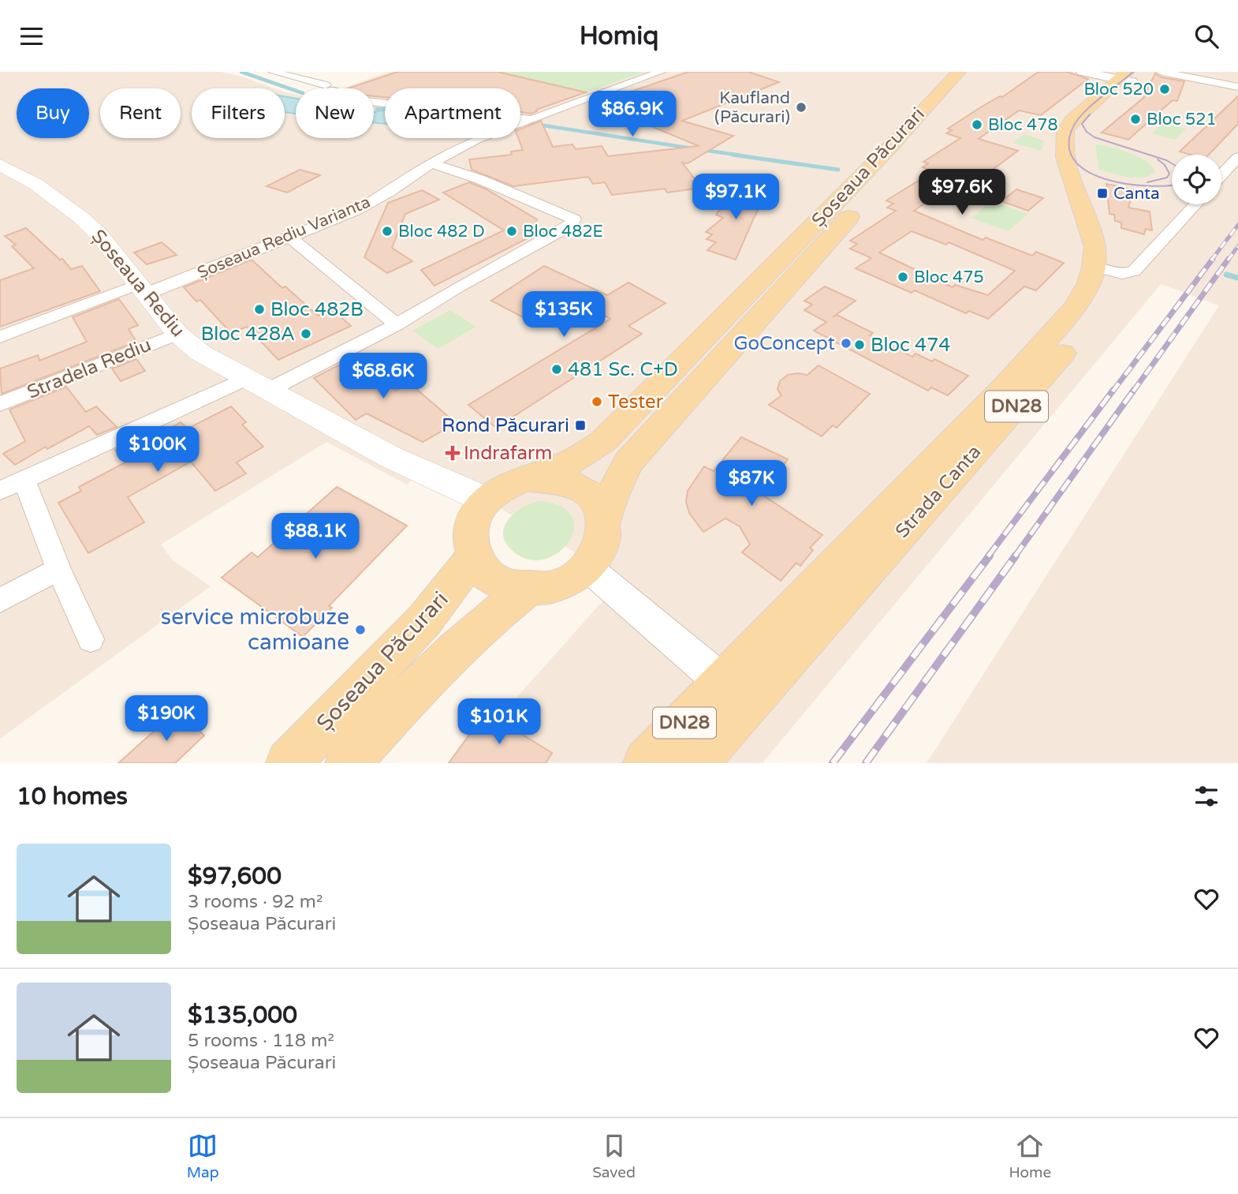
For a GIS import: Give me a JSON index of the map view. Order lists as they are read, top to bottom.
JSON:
{
  "streets": {
    "main road": [
      "Șoseaua Păcurari",
      "Șoseaua Rediu",
      "DN28",
      "Strada Canta"
    ],
    "street": ["Șoseaua Rediu Varianta", "Stradela Rediu"]
  },
  "crossings": [
    ["Șoseaua Păcurari", "Șoseaua Rediu"],
    ["Șoseaua Rediu Varianta", "Șoseaua Rediu"],
    ["Șoseaua Rediu", "Stradela Rediu"],
    ["DN28", "Strada Canta"]
  ],
  "places": {
    "other": [
      "Bloc 520",
      "Kaufland (Păcurari)",
      "Bloc 521",
      "Bloc 478",
      "Bloc 482 D",
      "Bloc 482E",
      "Bloc 475",
      "Bloc 482B",
      "Bloc 428A",
      "GoConcept",
      "Bloc 474",
      "481 Sc. C+D",
      "Tester",
      "service microbuze camioane"
    ],
    "transit": ["Canta", "Rond Păcurari"],
    "health": ["Indrafarm"]
  },
  "page": {
    "header": "Homiq",
    "chip": [
      "Buy",
      "Rent",
      "Filters",
      "New",
      "Apartment"
    ],
    "price": [
      "$86.9K",
      "$97.6K",
      "$97.1K",
      "$135K",
      "$68.6K",
      "$100K",
      "$87K",
      "$88.1K",
      "$190K",
      "$101K"
    ],
    "heading": "10 homes",
    "list": [
      {
        "name": "$97,600",
        "note": "3 rooms · 92 m² · Șoseaua Păcurari"
      },
      {
        "name": "$135,000",
        "note": "5 rooms · 118 m² · Șoseaua Păcurari"
      }
    ],
    "tabs": ["Map", "Saved", "Home"]
  }
}
